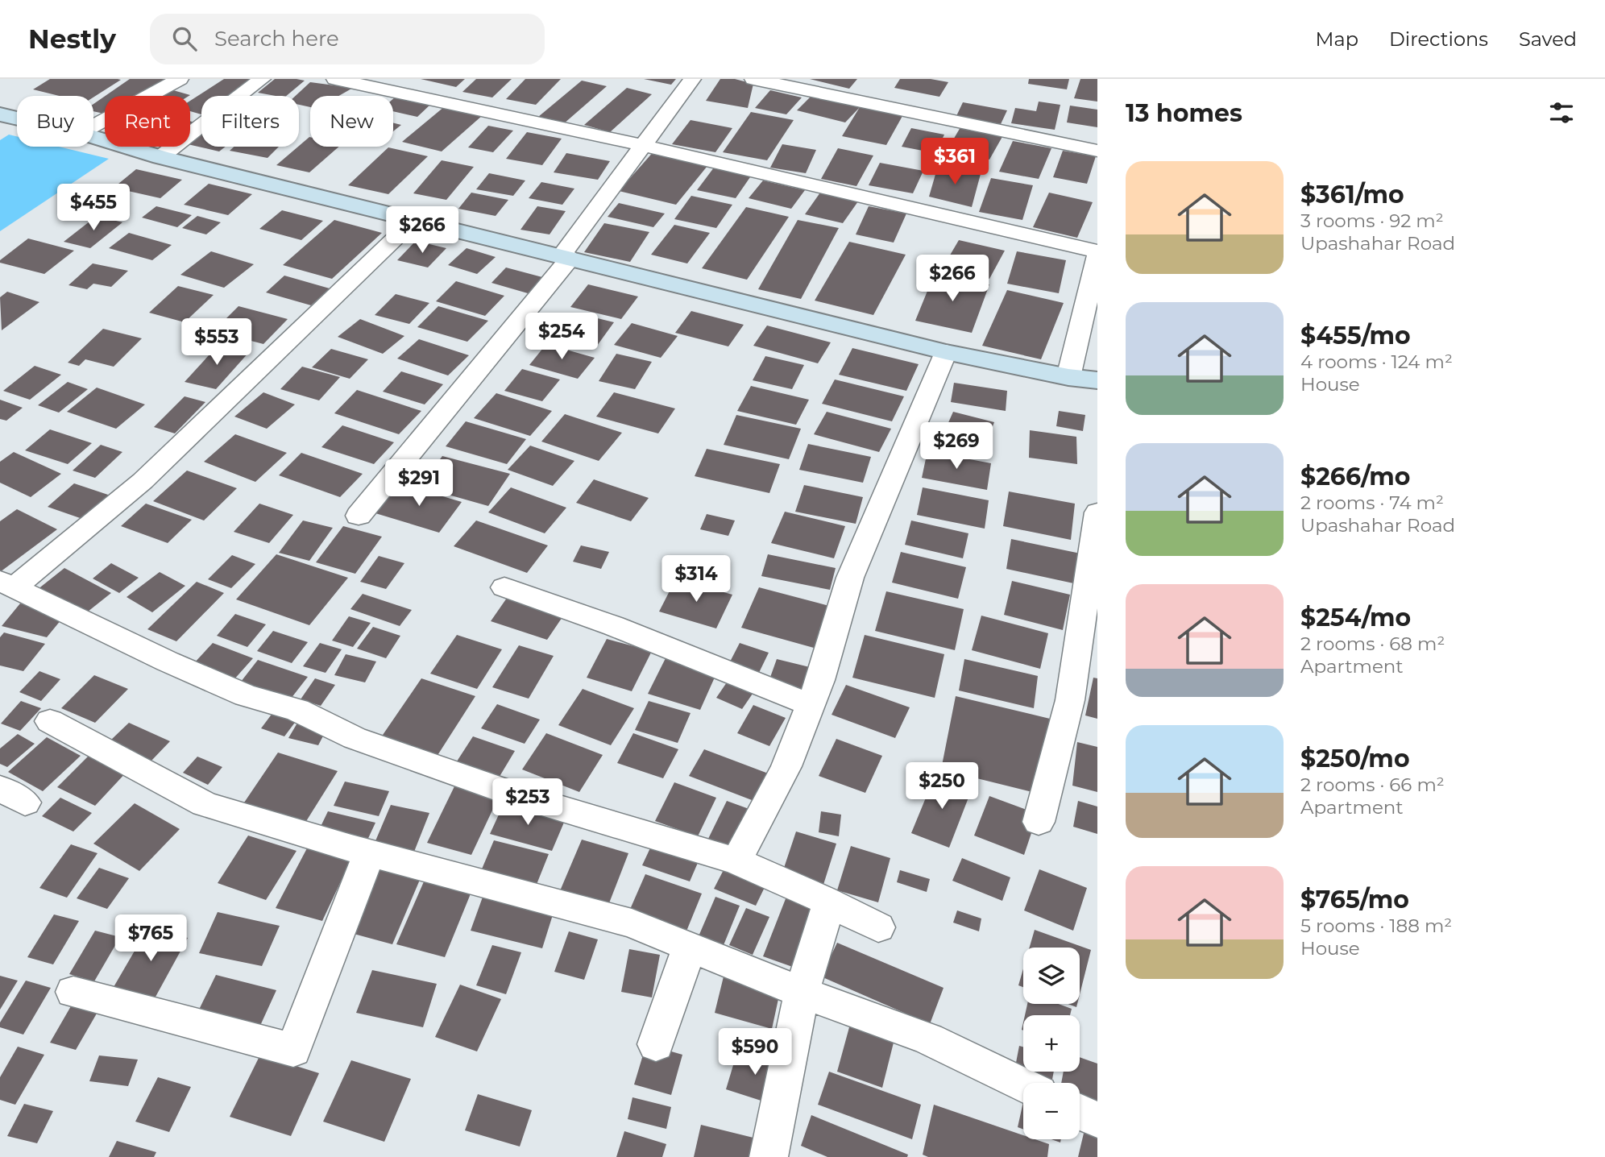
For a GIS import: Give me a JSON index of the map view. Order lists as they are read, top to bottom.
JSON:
{
  "page": {
    "header": "Nestly",
    "search": "Search here",
    "nav": ["Map", "Directions", "Saved"],
    "heading": "13 homes",
    "chip": [
      "Buy",
      "Rent",
      "Filters",
      "New"
    ],
    "price": [
      "$361",
      "$455",
      "$266",
      "$266",
      "$254",
      "$553",
      "$269",
      "$291",
      "$314",
      "$250",
      "$253",
      "$765",
      "$590"
    ],
    "list": [
      {
        "name": "$361/mo",
        "note": "3 rooms · 92 m² · Upashahar Road"
      },
      {
        "name": "$455/mo",
        "note": "4 rooms · 124 m² · House"
      },
      {
        "name": "$266/mo",
        "note": "2 rooms · 74 m² · Upashahar Road"
      },
      {
        "name": "$254/mo",
        "note": "2 rooms · 68 m² · Apartment"
      },
      {
        "name": "$250/mo",
        "note": "2 rooms · 66 m² · Apartment"
      },
      {
        "name": "$765/mo",
        "note": "5 rooms · 188 m² · House"
      }
    ],
    "map_buttons": ["+", "−"]
  }
}
